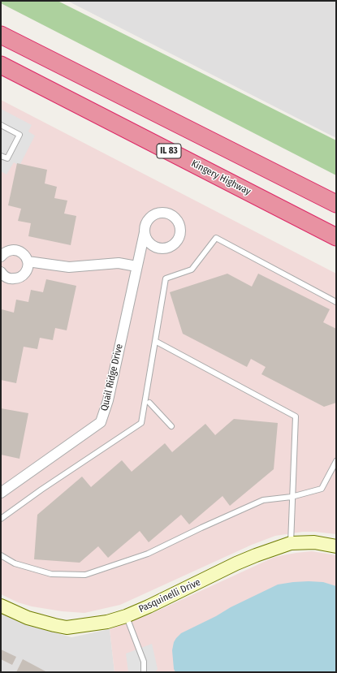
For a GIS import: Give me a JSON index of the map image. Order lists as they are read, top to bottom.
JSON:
{
  "streets": {
    "highway": ["IL 83", "Kingery Highway"],
    "street": ["Quail Ridge Drive", "Pasquinelli Drive"]
  }
}
